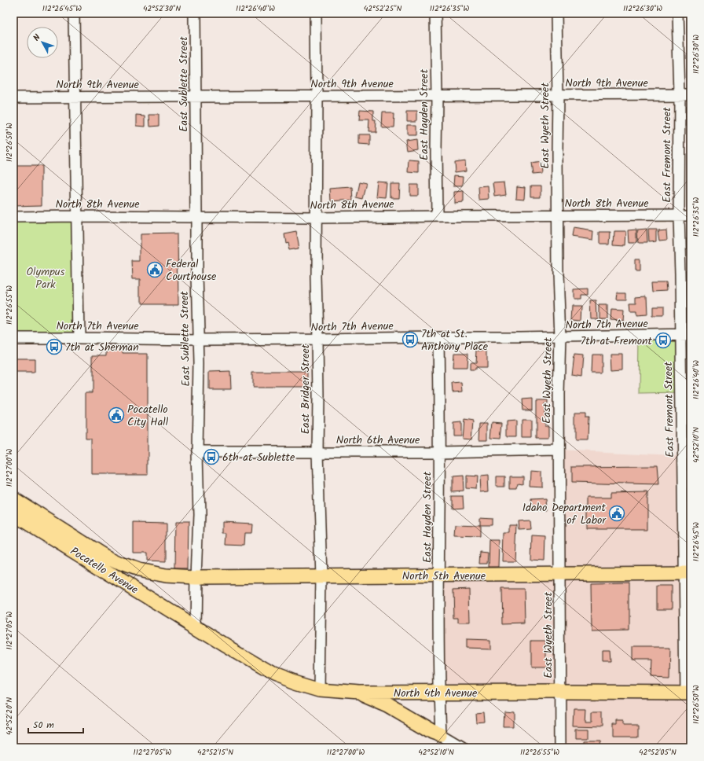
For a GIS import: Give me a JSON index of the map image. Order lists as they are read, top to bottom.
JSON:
{
  "streets": {
    "main road": ["Pocatello Avenue", "North 5th Avenue", "North 4th Avenue"],
    "street": [
      "North 9th Avenue",
      "East Sublette Street",
      "East Hayden Street",
      "East Wyeth Street",
      "East Fremont Street",
      "North 8th Avenue",
      "North 7th Avenue",
      "East Bridger Street",
      "North 6th Avenue"
    ]
  },
  "crossings": [
    ["North 9th Avenue", "East Sublette Street"],
    ["North 9th Avenue", "East Hayden Street"],
    ["North 9th Avenue", "East Wyeth Street"],
    ["North 9th Avenue", "East Fremont Street"],
    ["North 9th Avenue", "East Bridger Street"],
    ["East Sublette Street", "North 8th Avenue"],
    ["East Sublette Street", "North 7th Avenue"],
    ["East Sublette Street", "North 6th Avenue"],
    ["East Sublette Street", "Pocatello Avenue"],
    ["East Sublette Street", "North 5th Avenue"],
    ["East Sublette Street", "North 4th Avenue"],
    ["East Hayden Street", "North 8th Avenue"],
    ["East Hayden Street", "North 7th Avenue"],
    ["East Hayden Street", "North 6th Avenue"],
    ["East Hayden Street", "North 5th Avenue"],
    ["East Hayden Street", "North 4th Avenue"],
    ["East Wyeth Street", "North 8th Avenue"],
    ["East Wyeth Street", "North 7th Avenue"],
    ["East Wyeth Street", "North 6th Avenue"],
    ["East Wyeth Street", "North 5th Avenue"],
    ["East Wyeth Street", "North 4th Avenue"],
    ["East Fremont Street", "North 8th Avenue"],
    ["East Fremont Street", "North 7th Avenue"],
    ["East Fremont Street", "North 5th Avenue"],
    ["East Fremont Street", "North 4th Avenue"],
    ["North 8th Avenue", "East Bridger Street"],
    ["North 7th Avenue", "East Bridger Street"],
    ["East Bridger Street", "North 6th Avenue"],
    ["East Bridger Street", "North 5th Avenue"],
    ["East Bridger Street", "North 4th Avenue"],
    ["Pocatello Avenue", "North 5th Avenue"],
    ["Pocatello Avenue", "North 4th Avenue"]
  ],
  "parks": ["Olympus Park"],
  "places": {
    "public building": ["Federal Courthouse", "Pocatello City Hall", "Idaho Department of Labor"],
    "bus stop": [
      "7th at St. Anthony Place",
      "7th at Fremont",
      "7th at Sherman",
      "6th at Sublette"
    ]
  },
  "scale_bar": "50 m",
  "north": "top left",
  "coordinates": [
    "112°26'45\"W",
    "42°52'30\"N",
    "112°26'40\"W",
    "42°52'25\"N",
    "112°26'35\"W",
    "112°26'30\"W",
    "112°26'50\"W",
    "112°26'55\"W",
    "42°52'10\"N",
    "112°27'00\"W",
    "112°27'05\"W",
    "42°52'20\"N",
    "42°52'15\"N",
    "42°52'05\"N"
  ]
}
